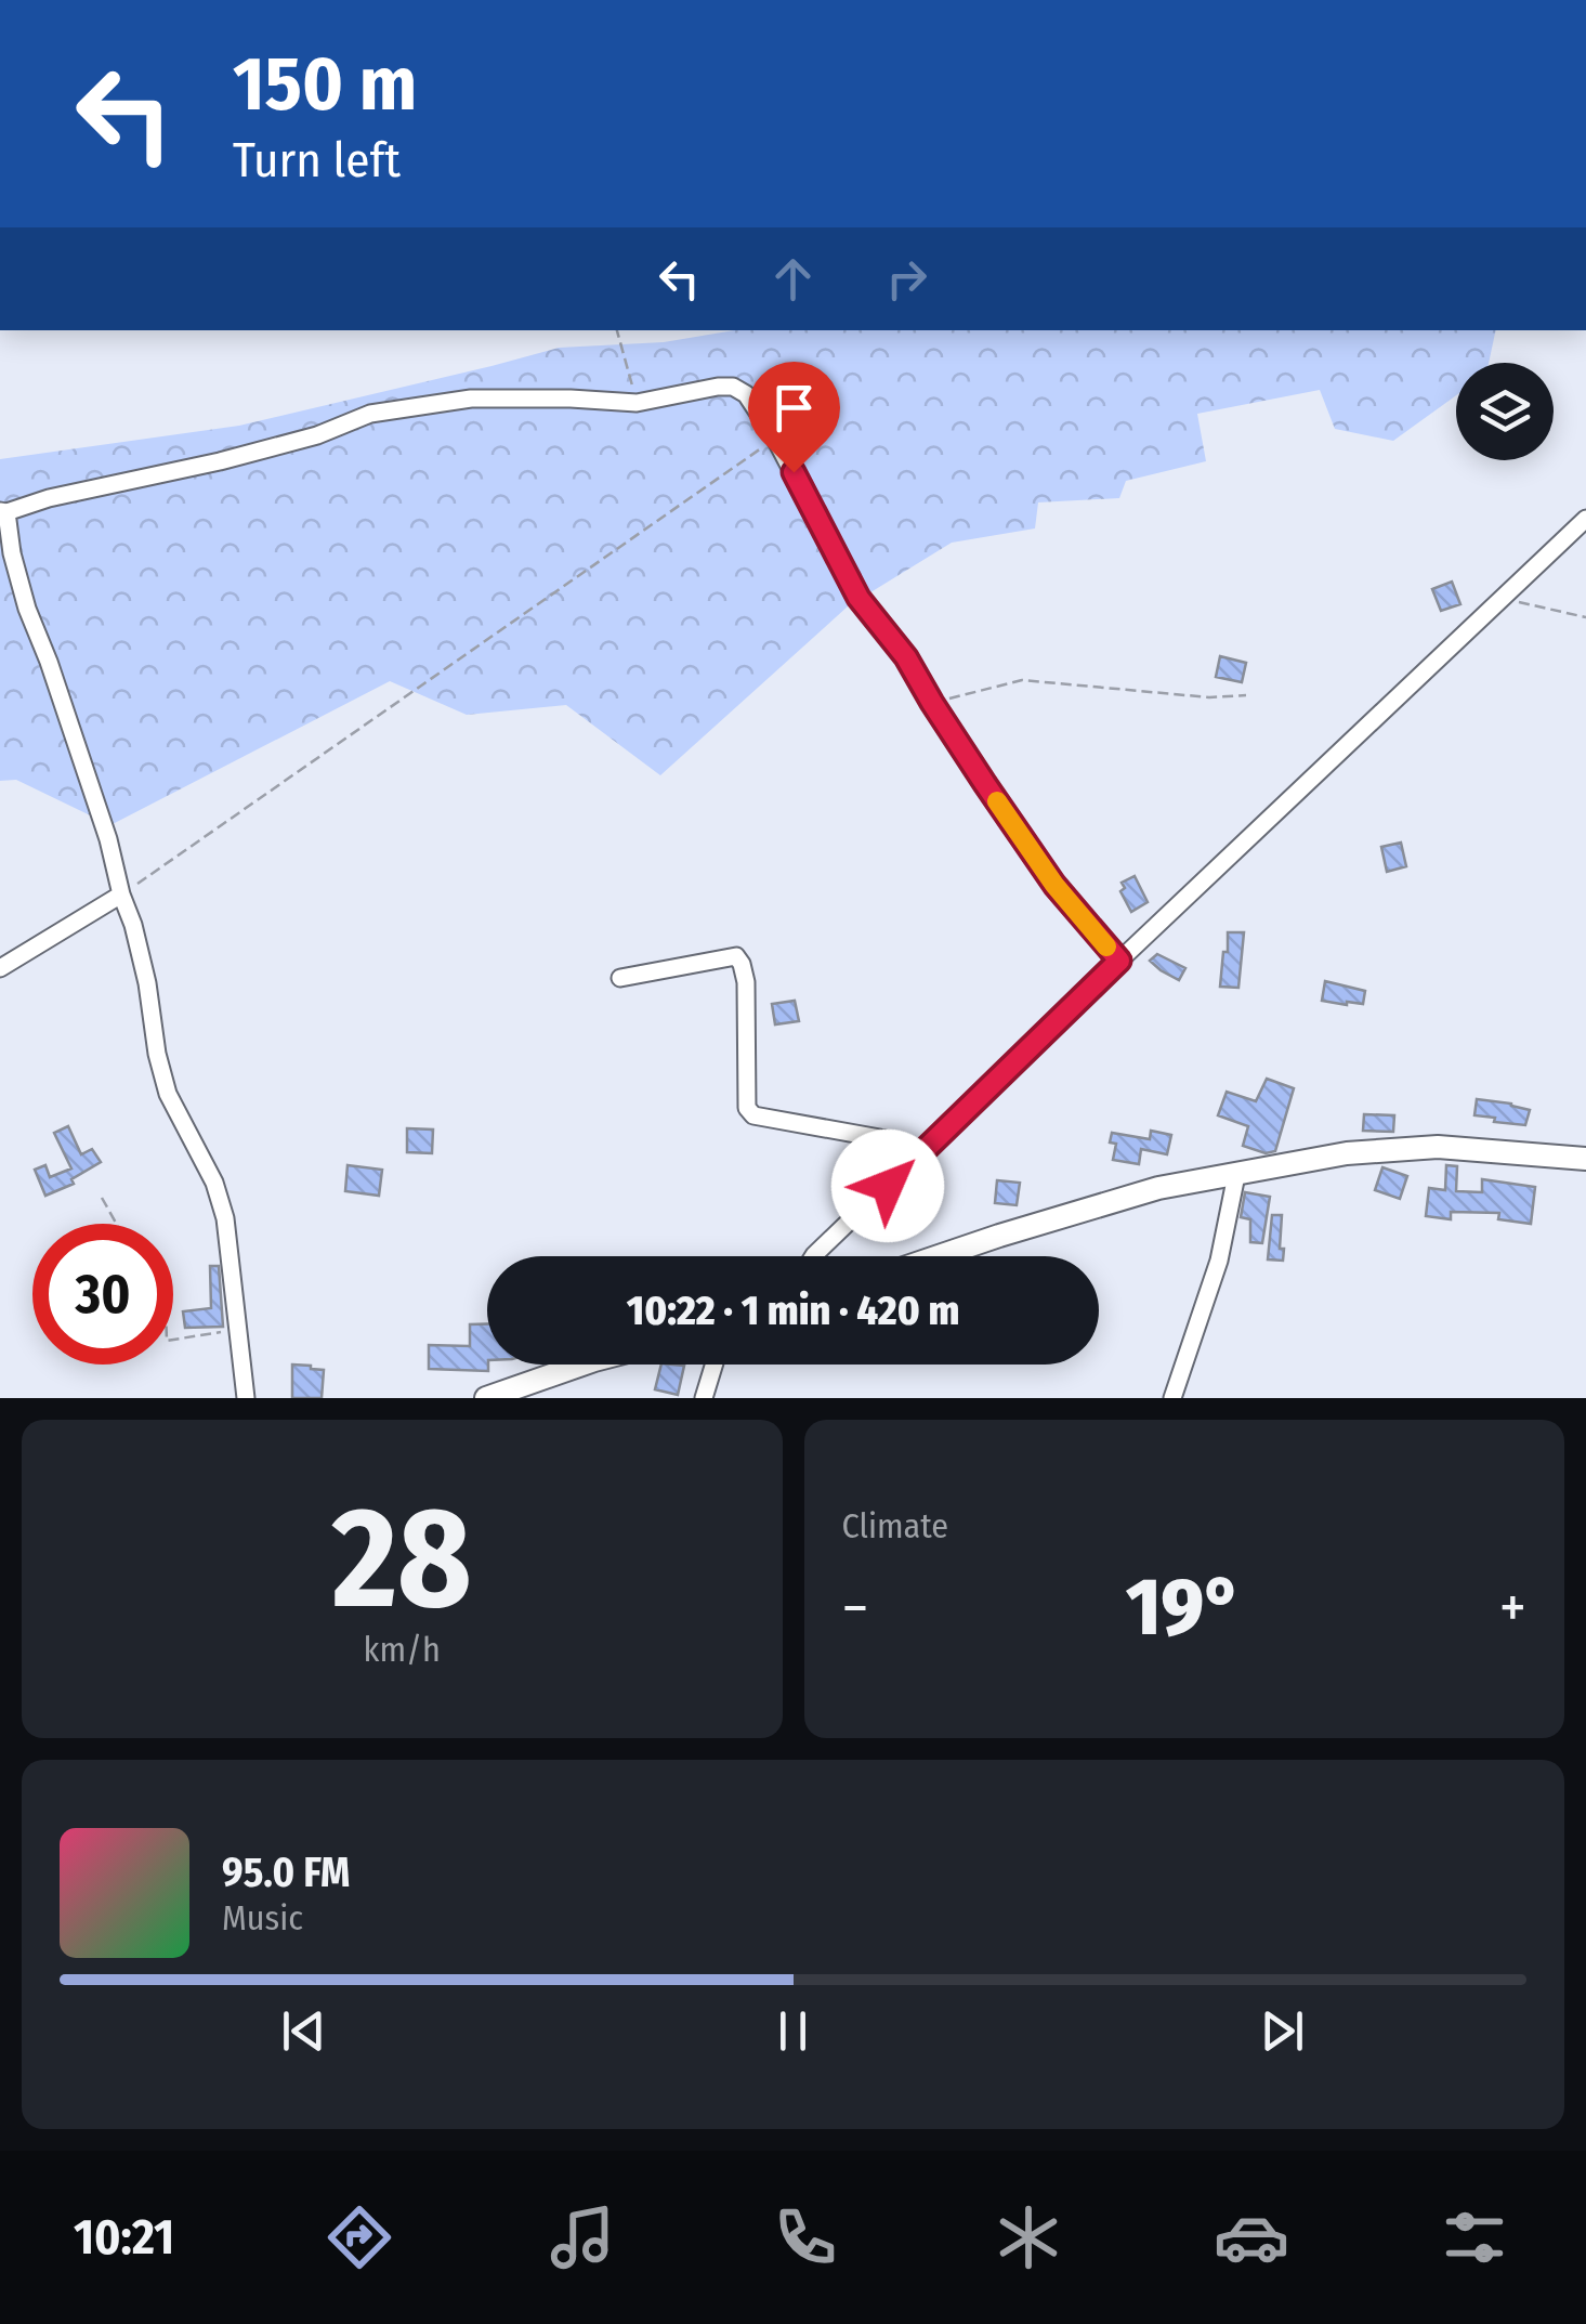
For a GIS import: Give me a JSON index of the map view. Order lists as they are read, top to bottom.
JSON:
{
  "page": {
    "turn": ["150 m", "Turn left"],
    "limit": "30",
    "trip": "10:22 · 1 min · 420 m",
    "tile": [
      ["28", "km/h"],
      "Climate"
    ],
    "heat": ["−", "19°", "+"],
    "song": ["95.0 FM", "Music"],
    "tabs": "10:21"
  }
}
